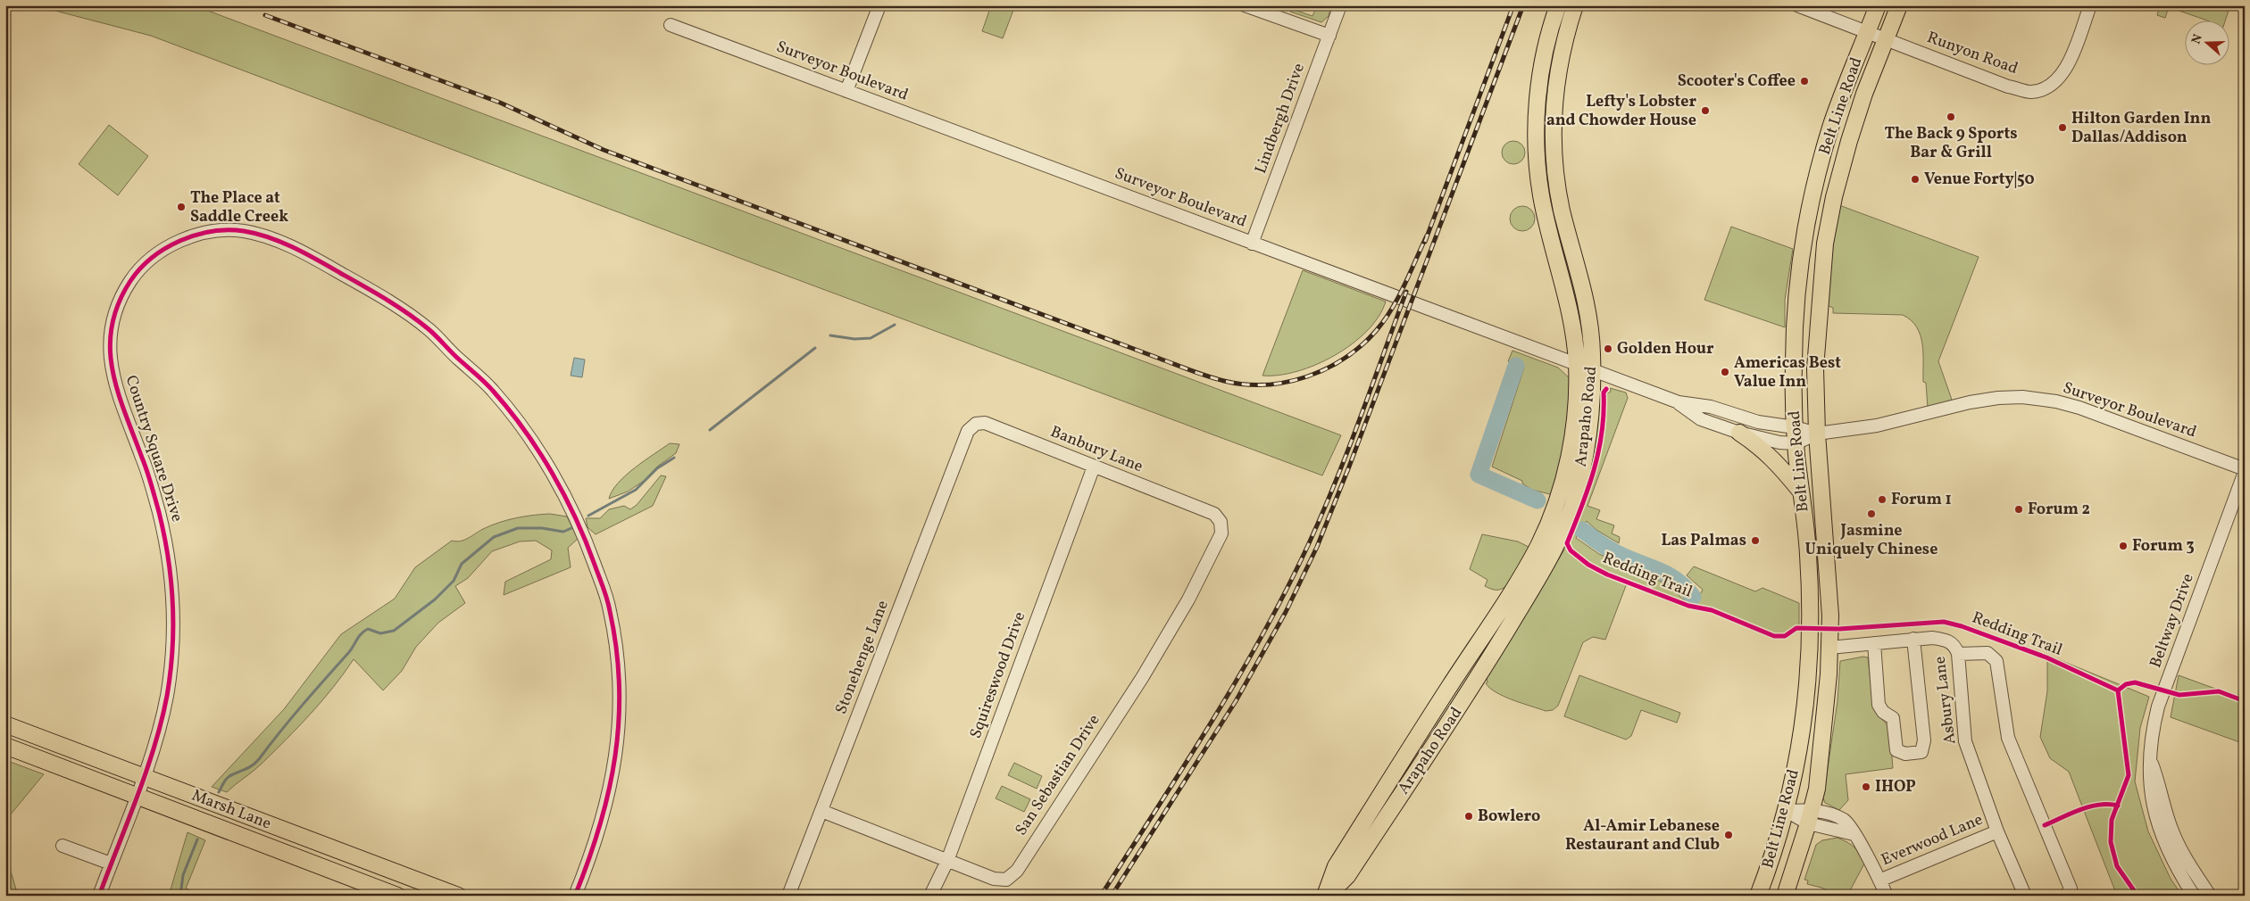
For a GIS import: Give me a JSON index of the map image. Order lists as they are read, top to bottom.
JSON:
{
  "streets": {
    "main road": ["Belt Line Road", "Arapaho Road", "Marsh Lane"],
    "street": [
      "Runyon Road",
      "Surveyor Boulevard",
      "Lindbergh Drive",
      "Country Square Drive",
      "Banbury Lane",
      "Beltway Drive",
      "Stonehenge Lane",
      "Squireswood Drive",
      "Asbury Lane",
      "San Sebastian Drive",
      "Everwood Lane"
    ],
    "cycle path": ["Redding Trail"]
  },
  "crossings": [
    ["Runyon Road", "Belt Line Road"],
    ["Surveyor Boulevard", "Belt Line Road"],
    ["Surveyor Boulevard", "Lindbergh Drive"],
    ["Surveyor Boulevard", "Arapaho Road"],
    ["Surveyor Boulevard", "Beltway Drive"],
    ["Belt Line Road", "Asbury Lane"],
    ["Country Square Drive", "Marsh Lane"],
    ["Banbury Lane", "Stonehenge Lane"],
    ["Banbury Lane", "Squireswood Drive"],
    ["Banbury Lane", "San Sebastian Drive"],
    ["Stonehenge Lane", "San Sebastian Drive"],
    ["Squireswood Drive", "San Sebastian Drive"],
    ["Asbury Lane", "Everwood Lane"]
  ],
  "places": [
    "Scooter's Coffee",
    "Lefty's Lobster and Chowder House",
    "The Back 9 Sports Bar & Grill",
    "Hilton Garden Inn Dallas/Addison",
    "Venue Forty|50",
    "The Place at Saddle Creek",
    "Golden Hour",
    "Americas Best Value Inn",
    "Forum 1",
    "Forum 2",
    "Jasmine Uniquely Chinese",
    "Las Palmas",
    "Forum 3",
    "IHOP",
    "Bowlero",
    "Al-Amir Lebanese Restaurant and Club"
  ],
  "north": "left"
}
